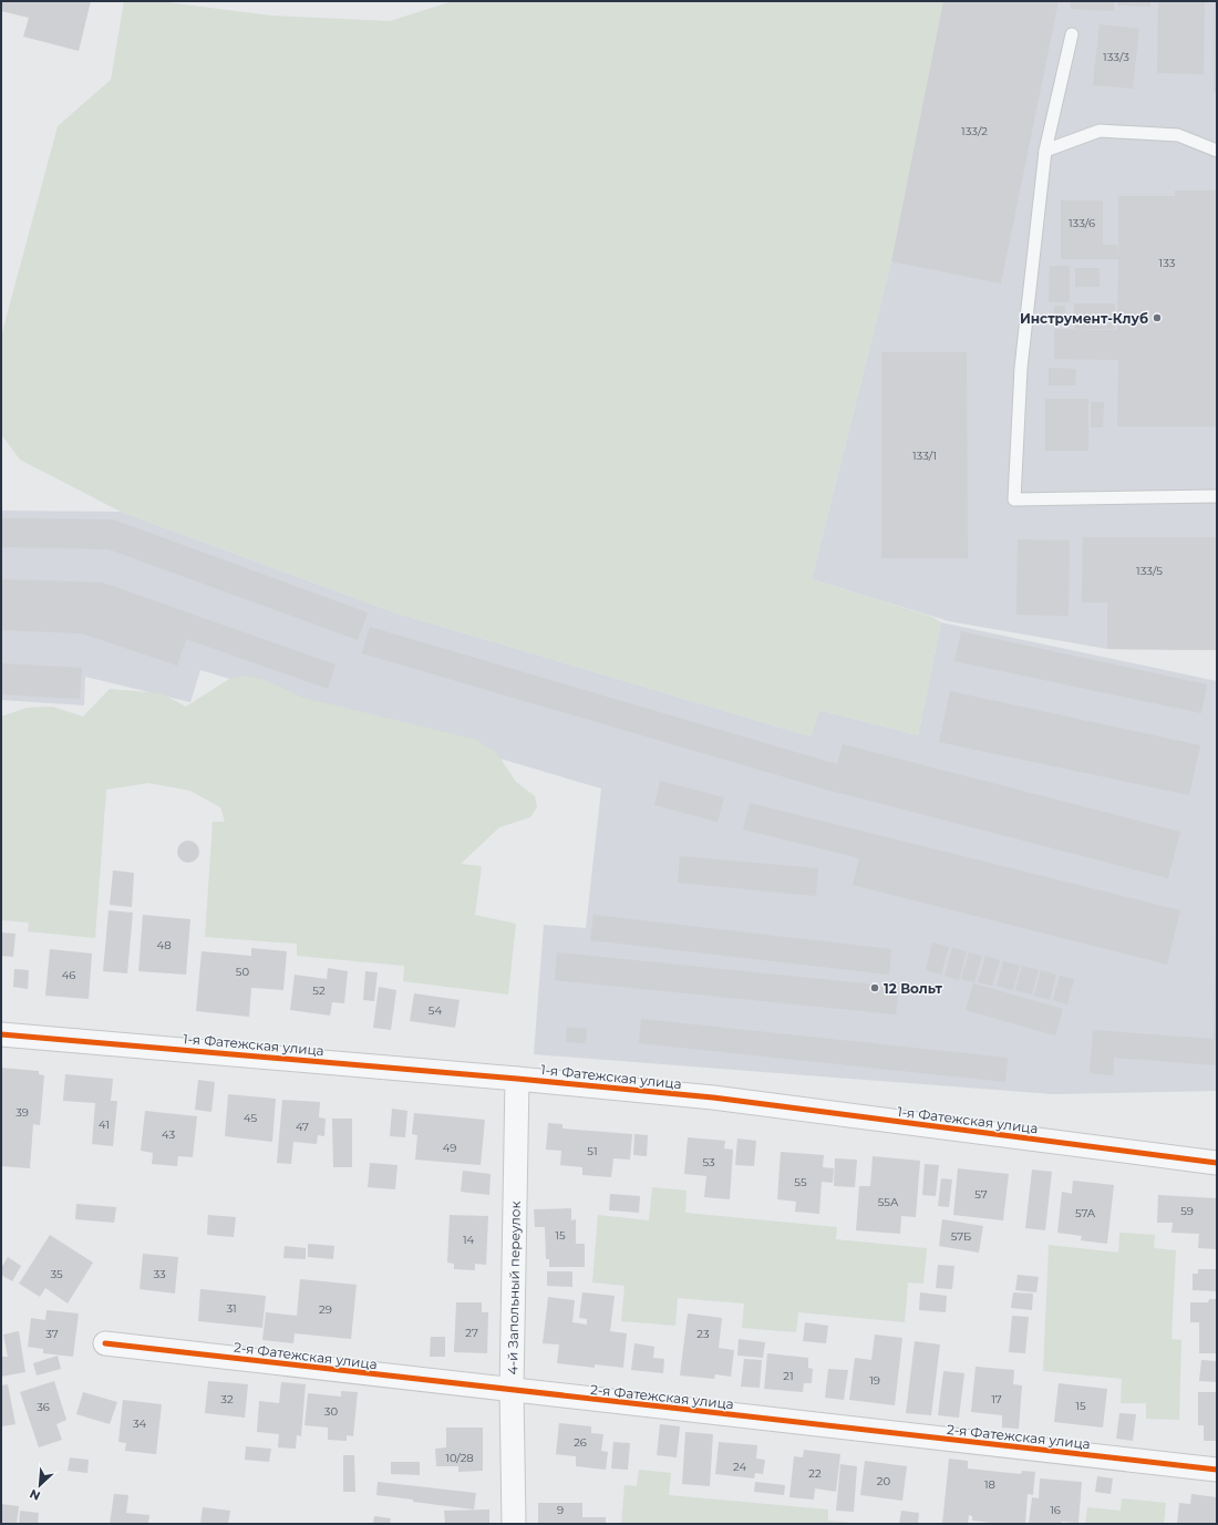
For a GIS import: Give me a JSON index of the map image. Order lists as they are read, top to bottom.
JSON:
{
  "streets": {
    "street": ["1-я Фатежская улица", "4-й Запольный переулок", "2-я Фатежская улица"]
  },
  "crossings": [
    ["1-я Фатежская улица", "4-й Запольный переулок"],
    ["4-й Запольный переулок", "2-я Фатежская улица"]
  ],
  "places": ["Инструмент-Клуб", "12 Вольт"],
  "house_numbers": [
    "133/3",
    "133/2",
    "133/6",
    "133",
    "133/1",
    "133/5",
    "48",
    "50",
    "46",
    "52",
    "54",
    "39",
    "45",
    "41",
    "47",
    "43",
    "49",
    "51",
    "53",
    "55",
    "57",
    "55А",
    "59",
    "57А",
    "15",
    "57Б",
    "14",
    "35",
    "33",
    "31",
    "29",
    "27",
    "37",
    "23",
    "21",
    "19",
    "32",
    "17",
    "15",
    "36",
    "30",
    "34",
    "26",
    "10/28",
    "24",
    "22",
    "20",
    "18",
    "9",
    "16"
  ],
  "north": "bottom left"
}
